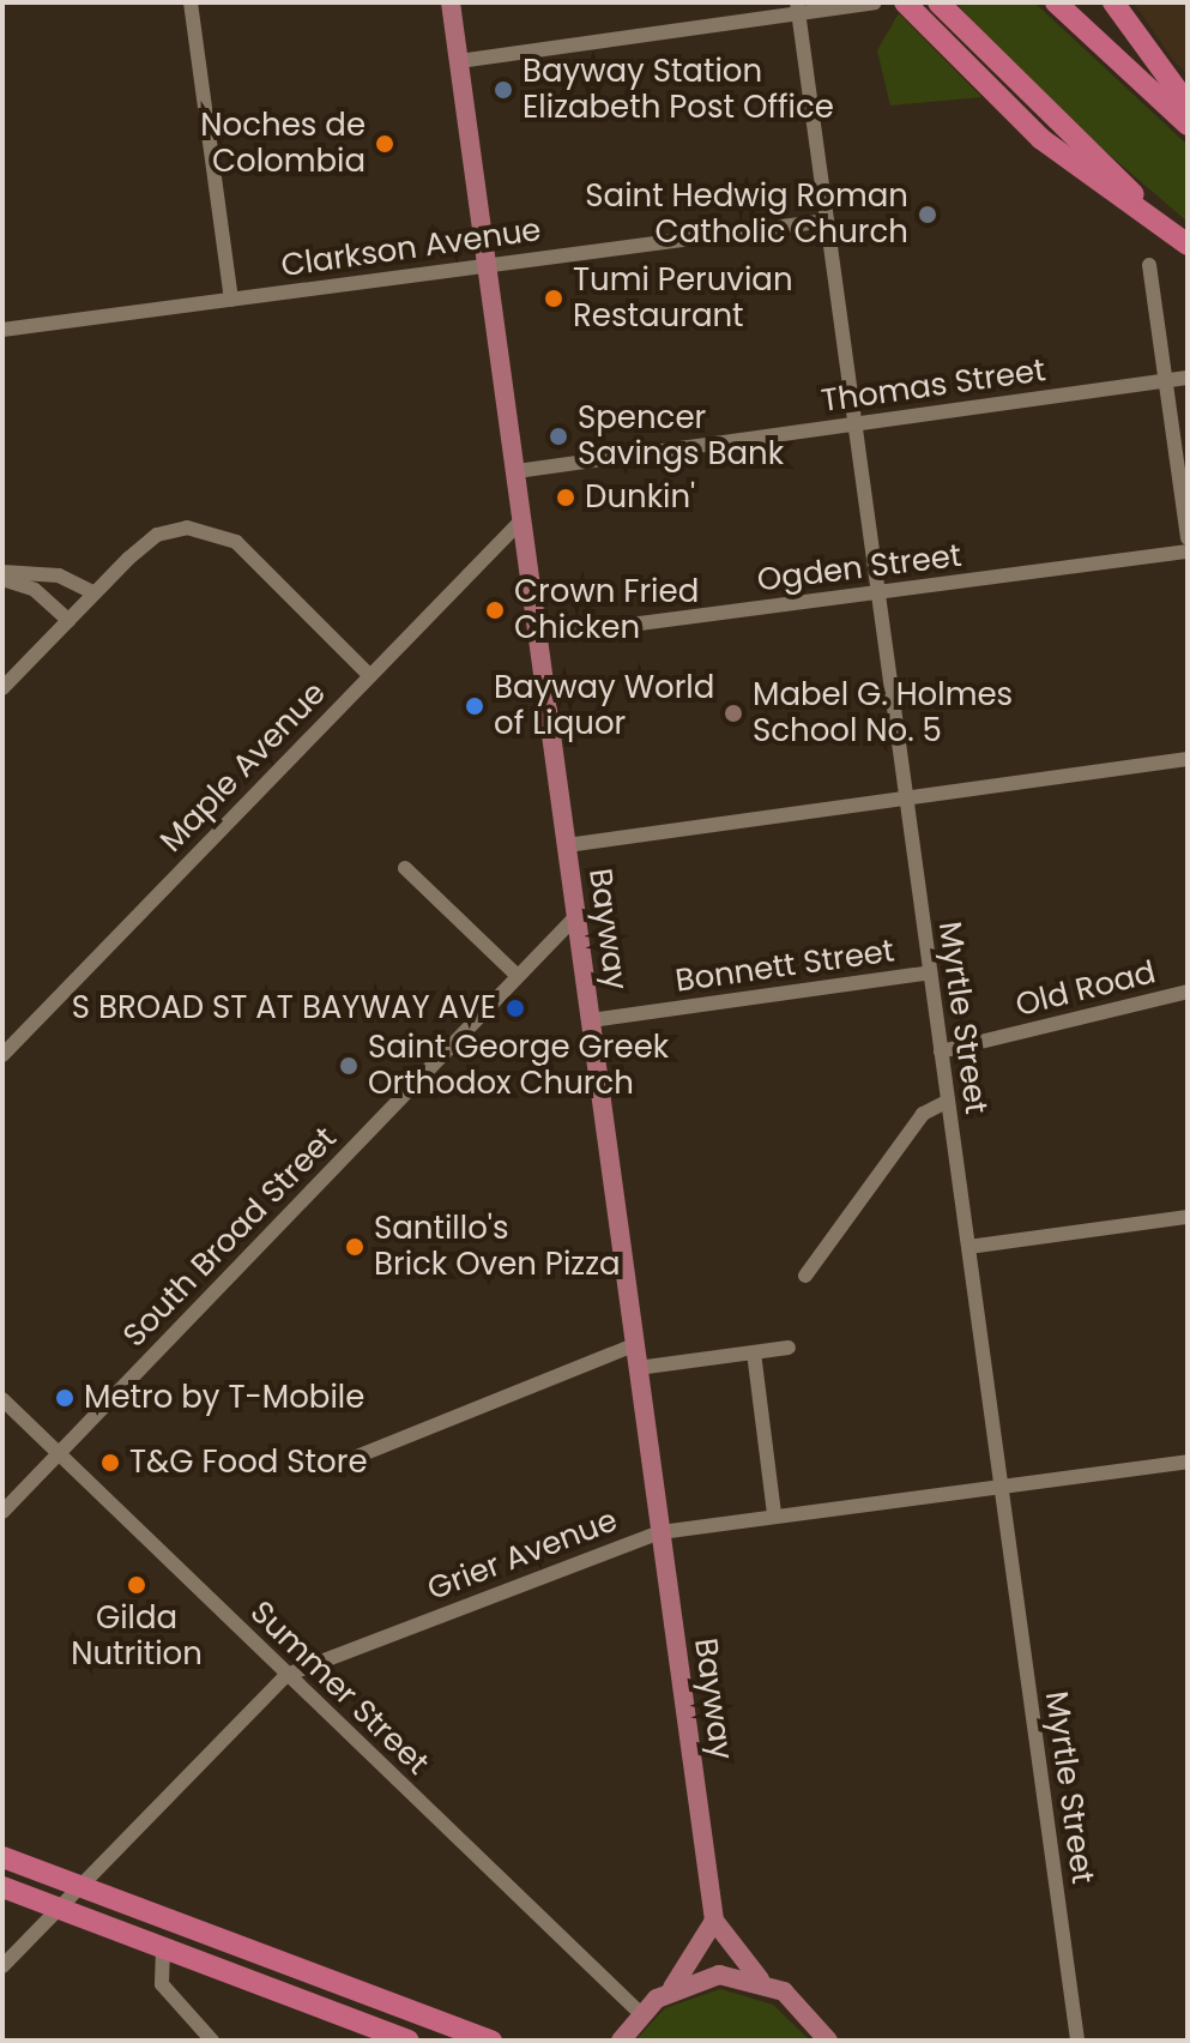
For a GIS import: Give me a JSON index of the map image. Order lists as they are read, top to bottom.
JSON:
{
  "streets": {
    "main road": ["Bayway"],
    "street": [
      "Clarkson Avenue",
      "Thomas Street",
      "Ogden Street",
      "Maple Avenue",
      "Bonnett Street",
      "Old Road",
      "Myrtle Street",
      "South Broad Street",
      "Grier Avenue",
      "Summer Street"
    ]
  },
  "crossings": [
    ["Clarkson Avenue", "Bayway"],
    ["Clarkson Avenue", "Myrtle Street"],
    ["Thomas Street", "Bayway"],
    ["Thomas Street", "Myrtle Street"],
    ["Ogden Street", "Bayway"],
    ["Ogden Street", "Myrtle Street"],
    ["Maple Avenue", "Bayway"],
    ["Bayway", "Bonnett Street"],
    ["Bayway", "South Broad Street"],
    ["Bayway", "Grier Avenue"],
    ["Bonnett Street", "Myrtle Street"],
    ["Old Road", "Myrtle Street"],
    ["Myrtle Street", "Grier Avenue"],
    ["South Broad Street", "Summer Street"],
    ["Grier Avenue", "Summer Street"]
  ],
  "places": [
    "Bayway Station Elizabeth Post Office",
    "Noches de Colombia",
    "Saint Hedwig Roman Catholic Church",
    "Tumi Peruvian Restaurant",
    "Spencer Savings Bank",
    "Dunkin'",
    "Crown Fried Chicken",
    "Bayway World of Liquor",
    "Mabel G. Holmes School No. 5",
    "S BROAD ST AT BAYWAY AVE",
    "Saint George Greek Orthodox Church",
    "Santillo's Brick Oven Pizza",
    "Metro by T-Mobile",
    "T&G Food Store",
    "Gilda Nutrition"
  ]
}
